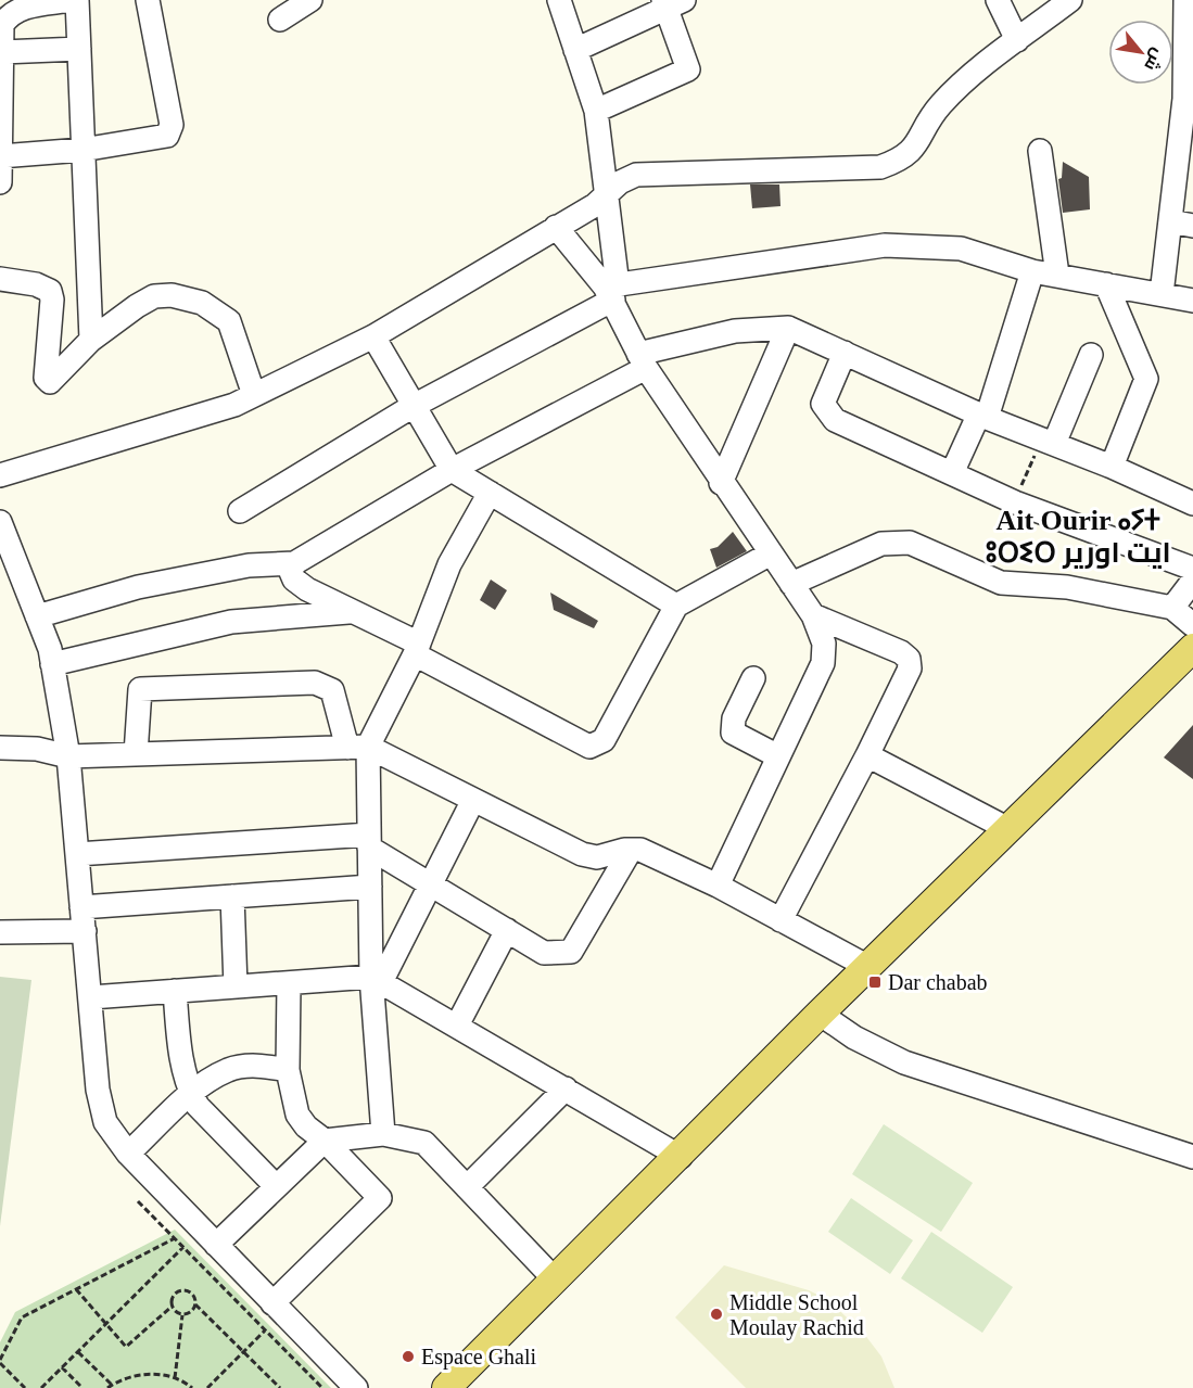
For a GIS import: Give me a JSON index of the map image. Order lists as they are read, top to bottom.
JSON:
{
  "districts": ["Ait Ourir ⴰⵢⵜ ⵓⵔⵉⵔ ايت اورير"],
  "places": {
    "transit": ["Dar chabab"],
    "other": ["Middle School Moulay Rachid", "Espace Ghali"]
  },
  "north": "bottom right"
}
